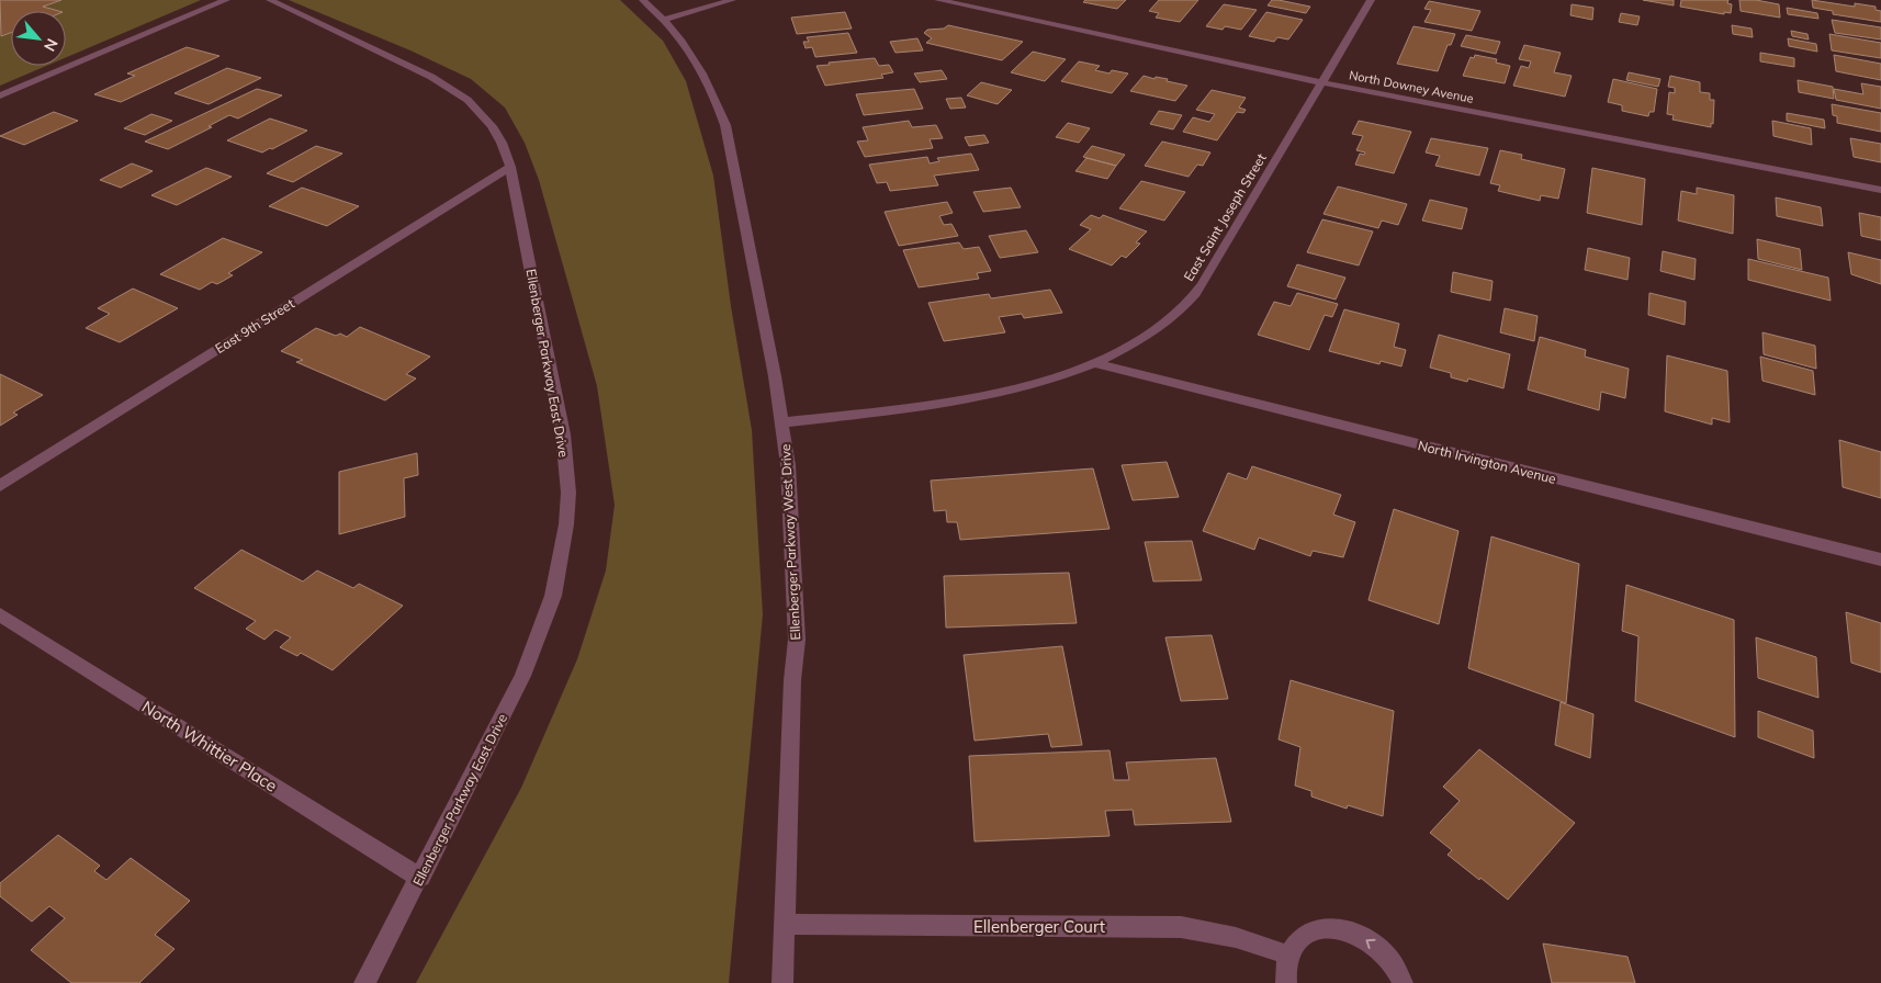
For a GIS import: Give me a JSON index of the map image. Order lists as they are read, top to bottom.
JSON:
{
  "streets": {
    "street": [
      "North Downey Avenue",
      "East Saint Joseph Street",
      "East 9th Street",
      "Ellenberger Parkway East Drive",
      "North Irvington Avenue",
      "Ellenberger Parkway West Drive",
      "North Whittier Place",
      "Ellenberger Court"
    ]
  },
  "crossings": [
    ["North Downey Avenue", "East Saint Joseph Street"],
    ["East Saint Joseph Street", "North Irvington Avenue"],
    ["East Saint Joseph Street", "Ellenberger Parkway West Drive"],
    ["East 9th Street", "Ellenberger Parkway East Drive"],
    ["Ellenberger Parkway East Drive", "North Whittier Place"],
    ["Ellenberger Parkway West Drive", "Ellenberger Court"]
  ],
  "north": "bottom right"
}
